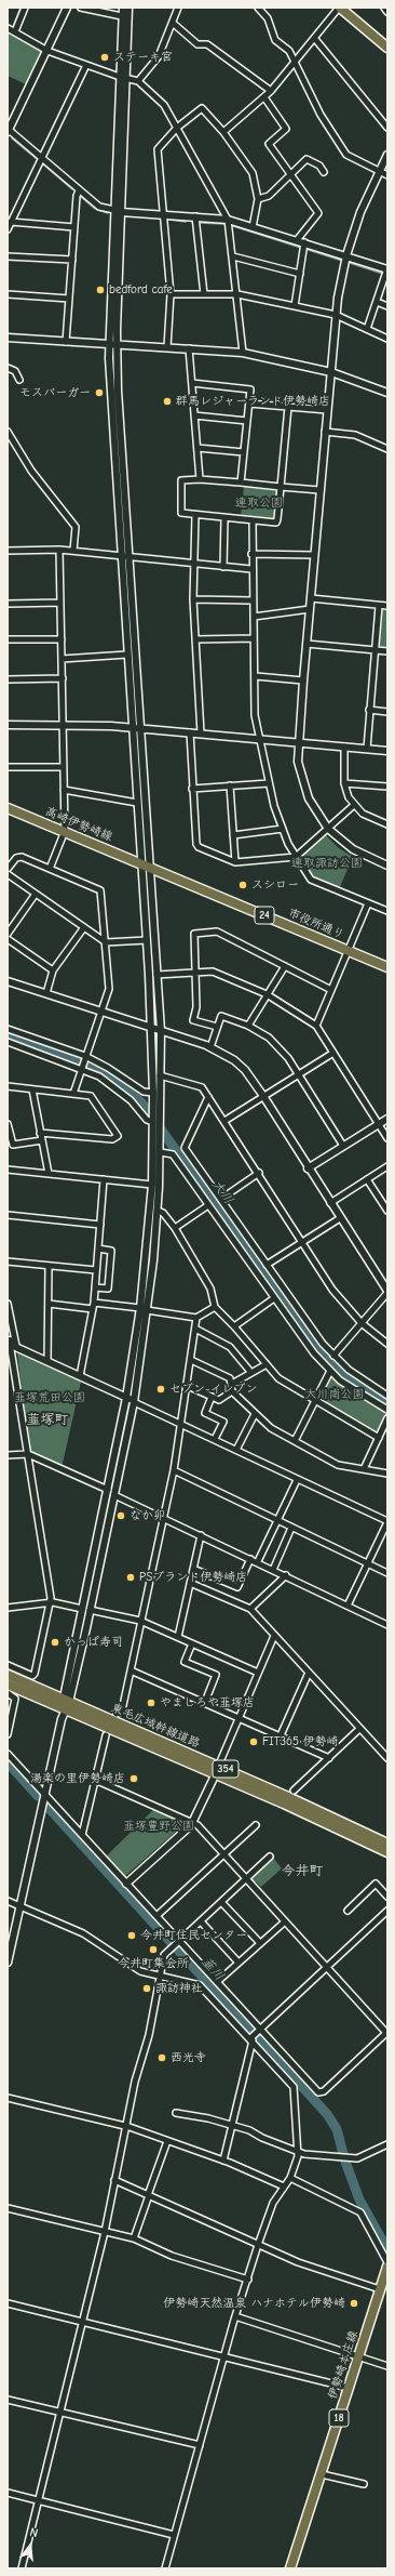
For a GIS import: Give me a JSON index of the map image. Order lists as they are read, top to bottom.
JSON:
{
  "streets": {
    "main road": [
      "高崎伊勢崎線",
      "24",
      "市役所通り",
      "東毛広域幹線道路",
      "354",
      "伊勢崎本庄線",
      "18"
    ]
  },
  "crossings": [
    ["高崎伊勢崎線", "市役所通り"]
  ],
  "districts": ["韮塚町", "今井町"],
  "water": ["大川", "韮川"],
  "parks": [
    "連取公園",
    "連取諏訪公園",
    "大川南公園",
    "韮塚荒田公園",
    "韮塚豊野公園"
  ],
  "places": [
    "ステーキ宮",
    "bedford cafe",
    "モスバーガー",
    "群馬レジャーランド伊勢崎店",
    "スシロー",
    "セブン-イレブン",
    "なか卯",
    "PSブランド伊勢崎店",
    "かっぱ寿司",
    "やましろや韮塚店",
    "FIT365 伊勢崎",
    "湯楽の里伊勢崎店",
    "今井町住民センター",
    "今井町集会所",
    "諏訪神社",
    "西光寺",
    "伊勢崎天然温泉 ハナホテル伊勢崎"
  ],
  "north": "top"
}
